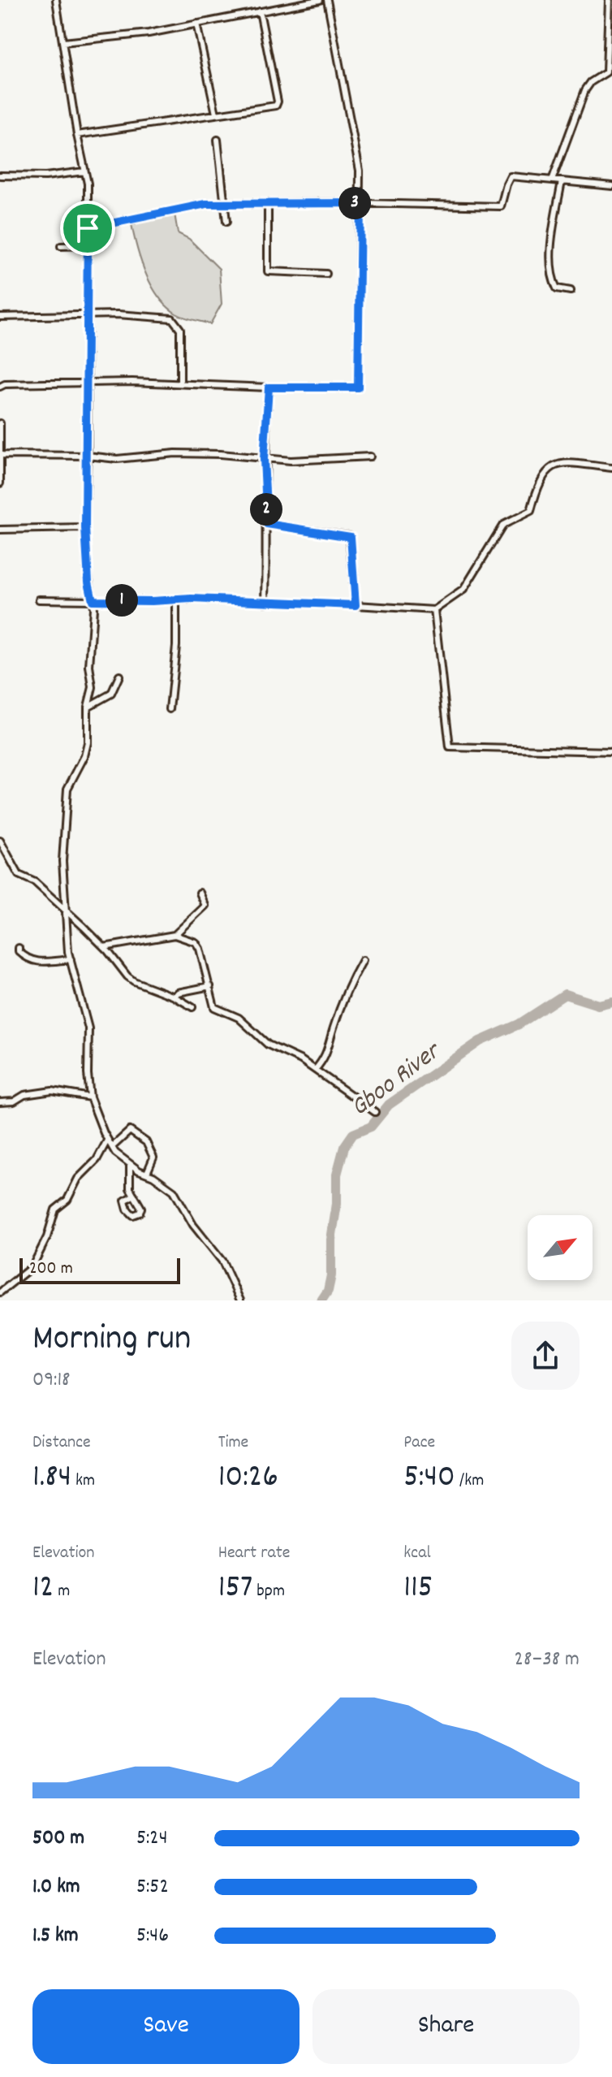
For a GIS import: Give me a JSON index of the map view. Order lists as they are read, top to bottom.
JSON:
{
  "water": ["Gboo River"],
  "scale_bar": "200 m",
  "north": "top right",
  "page": {
    "pins": ["3", "2", "1"],
    "scale": "200 m",
    "heading": ["Morning run", "09:18"],
    "stats": [
      ["Distance", "1.84 km"],
      ["Time", "10:26"],
      ["Pace", "5:40 /km"],
      ["Elevation", "12 m"],
      ["Heart rate", "157 bpm"],
      ["kcal", "115"]
    ],
    "chart": ["Elevation", "28–38 m"],
    "list": [
      {
        "name": "500 m",
        "note": "5:24"
      },
      {
        "name": "1.0 km",
        "note": "5:52"
      },
      {
        "name": "1.5 km",
        "note": "5:46"
      }
    ],
    "buttons": ["Save", "Share"]
  }
}
